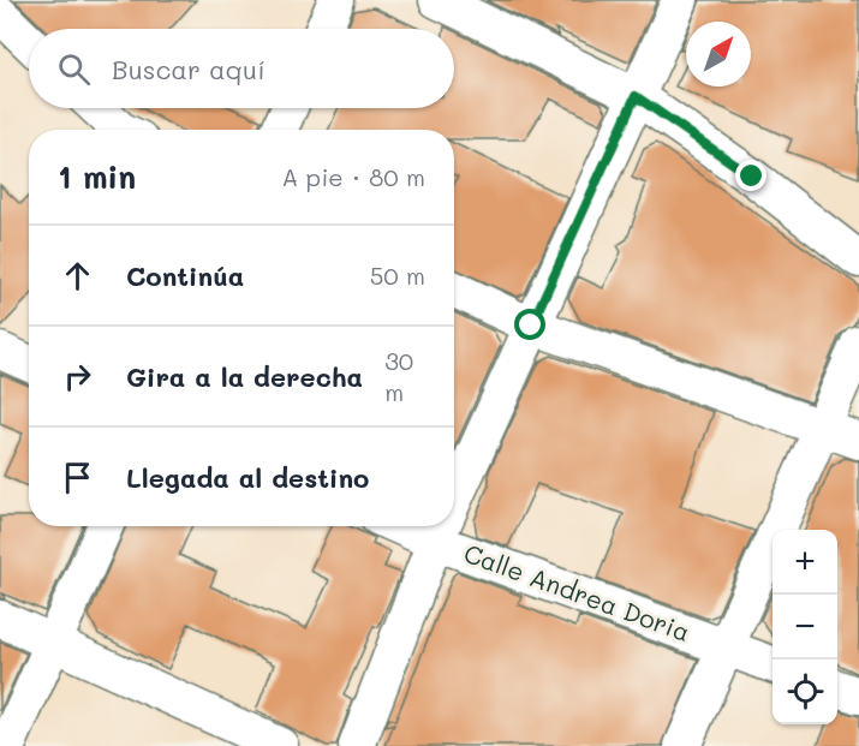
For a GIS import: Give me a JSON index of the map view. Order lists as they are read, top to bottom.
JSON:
{
  "streets": {
    "street": ["Calle Andrea Doria"]
  },
  "north": "top right",
  "page": {
    "search": "Buscar aquí",
    "heading": ["1 min", "A pie · 80 m"],
    "list": [
      ["Continúa", "50 m"],
      ["Gira a la derecha", "30 m"],
      "Llegada al destino"
    ],
    "map_buttons": ["+", "−"]
  }
}
